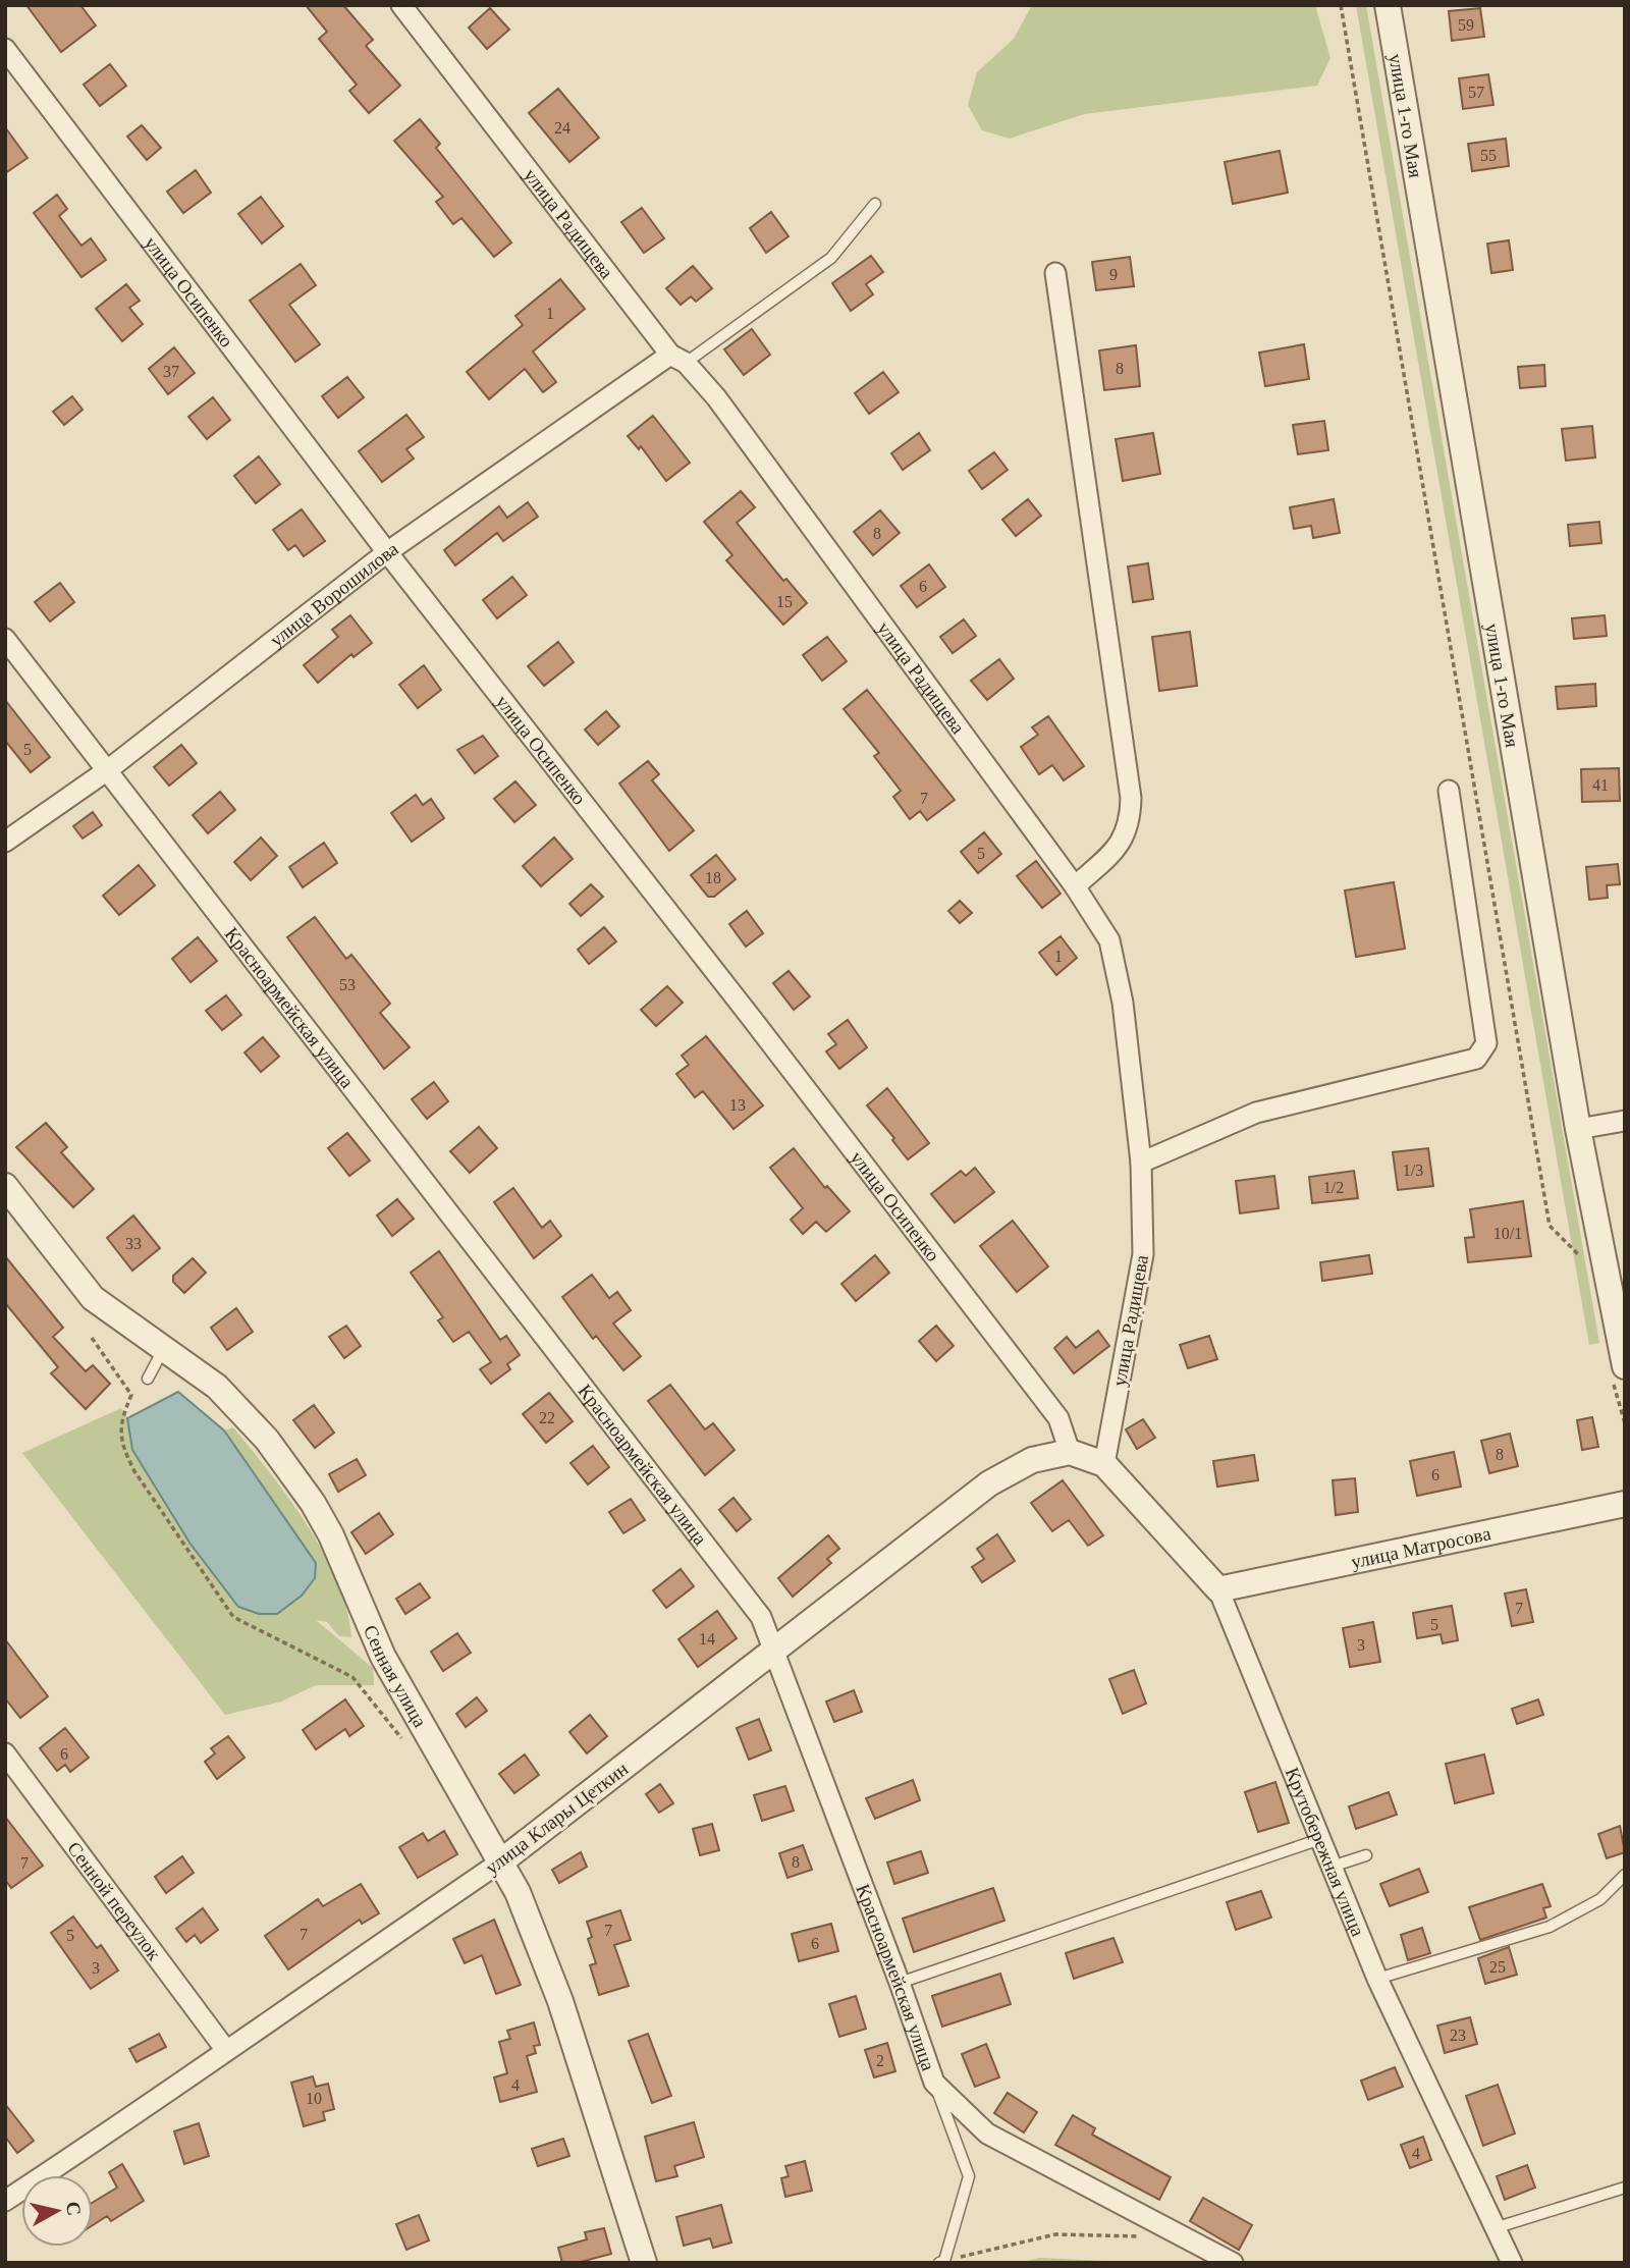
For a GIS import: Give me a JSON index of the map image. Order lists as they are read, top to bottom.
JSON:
{
  "streets": {
    "street": [
      "улица 1-го Мая",
      "улица Радищева",
      "улица Осипенко",
      "улица Ворошилова",
      "Красноармейская улица",
      "улица Матросова",
      "Сенная улица",
      "улица Клары Цеткин",
      "Крутобережная улица",
      "Сенной переулок"
    ]
  },
  "crossings": [
    ["улица Радищева", "улица Ворошилова"],
    ["улица Радищева", "Крутобережная улица"],
    ["улица Осипенко", "улица Ворошилова"],
    ["улица Осипенко", "улица Клары Цеткин"],
    ["улица Ворошилова", "Красноармейская улица"],
    ["Красноармейская улица", "улица Клары Цеткин"],
    ["улица Матросова", "Крутобережная улица"],
    ["Сенная улица", "улица Клары Цеткин"],
    ["улица Клары Цеткин", "Сенной переулок"]
  ],
  "house_numbers": [
    "59",
    "57",
    "24",
    "55",
    "9",
    "1",
    "8",
    "37",
    "8",
    "6",
    "15",
    "5",
    "41",
    "7",
    "5",
    "18",
    "1",
    "53",
    "13",
    "1/3",
    "1/2",
    "10/1",
    "33",
    "22",
    "8",
    "6",
    "7",
    "5",
    "14",
    "3",
    "6",
    "8",
    "7",
    "7",
    "7",
    "5",
    "6",
    "25",
    "3",
    "23",
    "2",
    "4",
    "10",
    "4"
  ],
  "north": "right"
}
